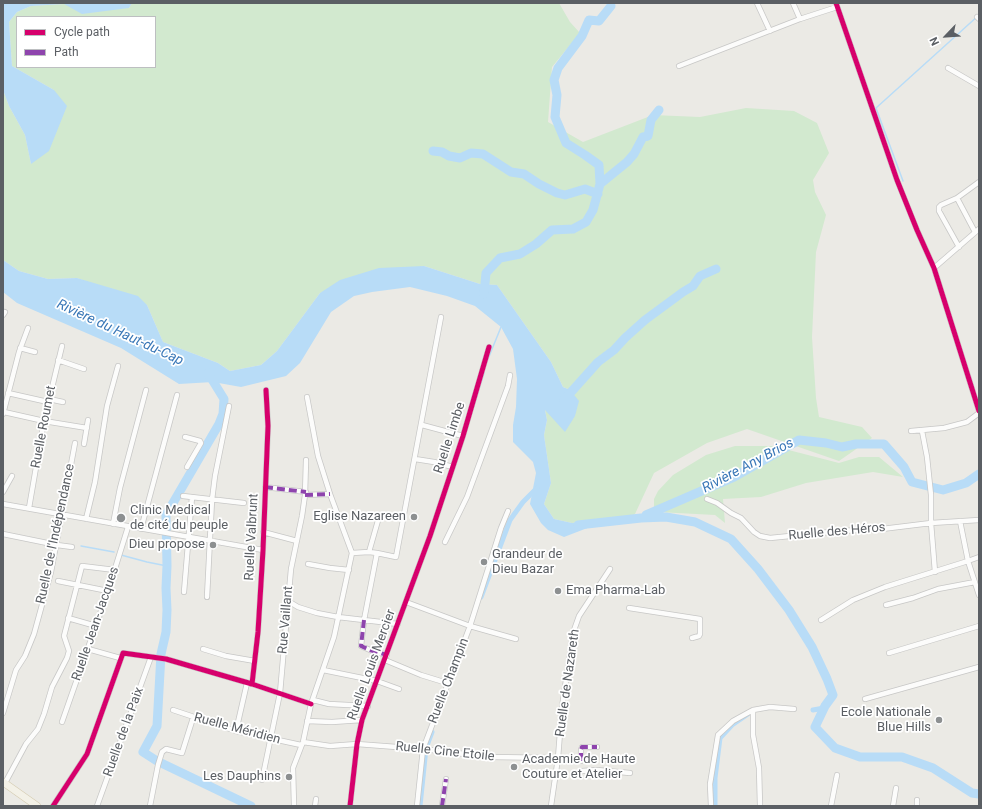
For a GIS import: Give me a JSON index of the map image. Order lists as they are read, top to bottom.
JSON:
{
  "streets": {
    "street": [
      "Ruelle Roumet",
      "Ruelle Limbe",
      "Ruelle des Héros",
      "Ruelle de l'Indépendance",
      "Ruelle Valbrunt",
      "Rue Vaillant",
      "Ruelle Jean-Jacques",
      "Ruelle Louis Mercier",
      "Ruelle Champin",
      "Ruelle de Nazareth",
      "Ruelle Méridien",
      "Ruelle de la Paix",
      "Ruelle Cine Etoile"
    ]
  },
  "crossings": [
    ["Ruelle Limbe", "Ruelle Louis Mercier"],
    ["Ruelle Valbrunt", "Ruelle Méridien"],
    ["Rue Vaillant", "Ruelle Méridien"],
    ["Ruelle Louis Mercier", "Ruelle Méridien"],
    ["Ruelle Louis Mercier", "Ruelle Cine Etoile"],
    ["Ruelle Champin", "Ruelle Cine Etoile"],
    ["Ruelle de Nazareth", "Ruelle Cine Etoile"],
    ["Ruelle Méridien", "Ruelle Cine Etoile"]
  ],
  "water": ["Rivière du Haut-du-Cap", "Rivière Any Brios"],
  "places": [
    "Eglise Nazareen",
    "Clinic Medical de cité du peuple",
    "Dieu propose",
    "Grandeur de Dieu Bazar",
    "Ema Pharma-Lab",
    "Ecole Nationale Blue Hills",
    "Academie de Haute Couture et Atelier",
    "Les Dauphins"
  ],
  "legend": ["Cycle path", "Path"],
  "north": "bottom left"
}
